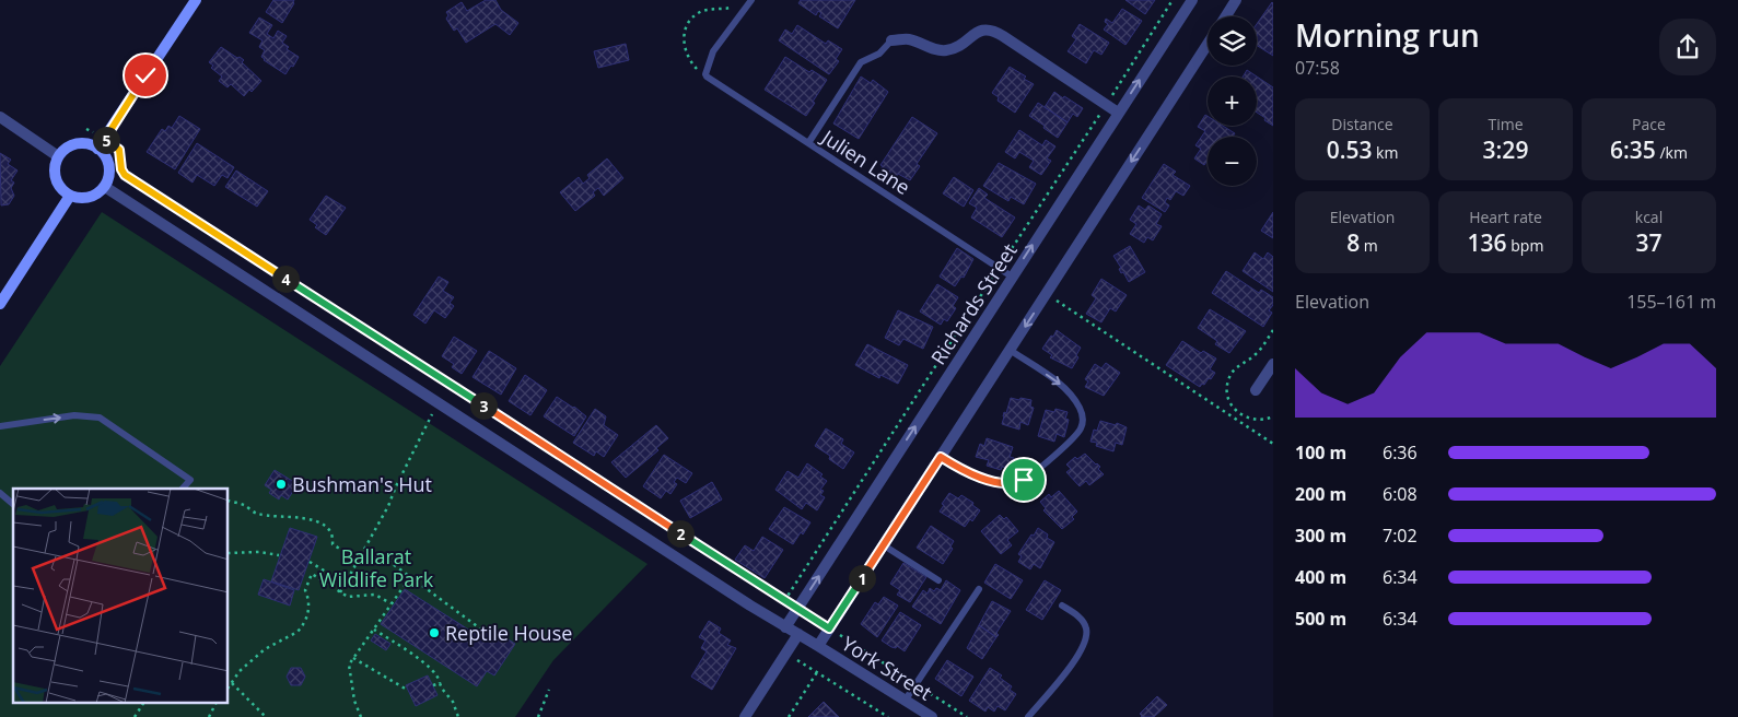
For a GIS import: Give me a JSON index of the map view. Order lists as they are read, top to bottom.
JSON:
{
  "streets": {
    "street": ["Richards Street", "York Street"],
    "lane": ["Julien Lane"]
  },
  "crossings": [
    ["Julien Lane", "Richards Street"],
    ["Richards Street", "York Street"]
  ],
  "parks": ["Ballarat Wildlife Park"],
  "places": ["Bushman's Hut", "Reptile House"],
  "page": {
    "heading": ["Morning run", "07:58"],
    "map_buttons": ["+", "−"],
    "stats": [
      ["Distance", "0.53 km"],
      ["Time", "3:29"],
      ["Pace", "6:35 /km"],
      ["Elevation", "8 m"],
      ["Heart rate", "136 bpm"],
      ["kcal", "37"]
    ],
    "pins": [
      "5",
      "4",
      "3",
      "2",
      "1"
    ],
    "chart": ["Elevation", "155–161 m"],
    "list": [
      {
        "name": "100 m",
        "note": "6:36"
      },
      {
        "name": "200 m",
        "note": "6:08"
      },
      {
        "name": "300 m",
        "note": "7:02"
      },
      {
        "name": "400 m",
        "note": "6:34"
      },
      {
        "name": "500 m",
        "note": "6:34"
      }
    ]
  }
}
